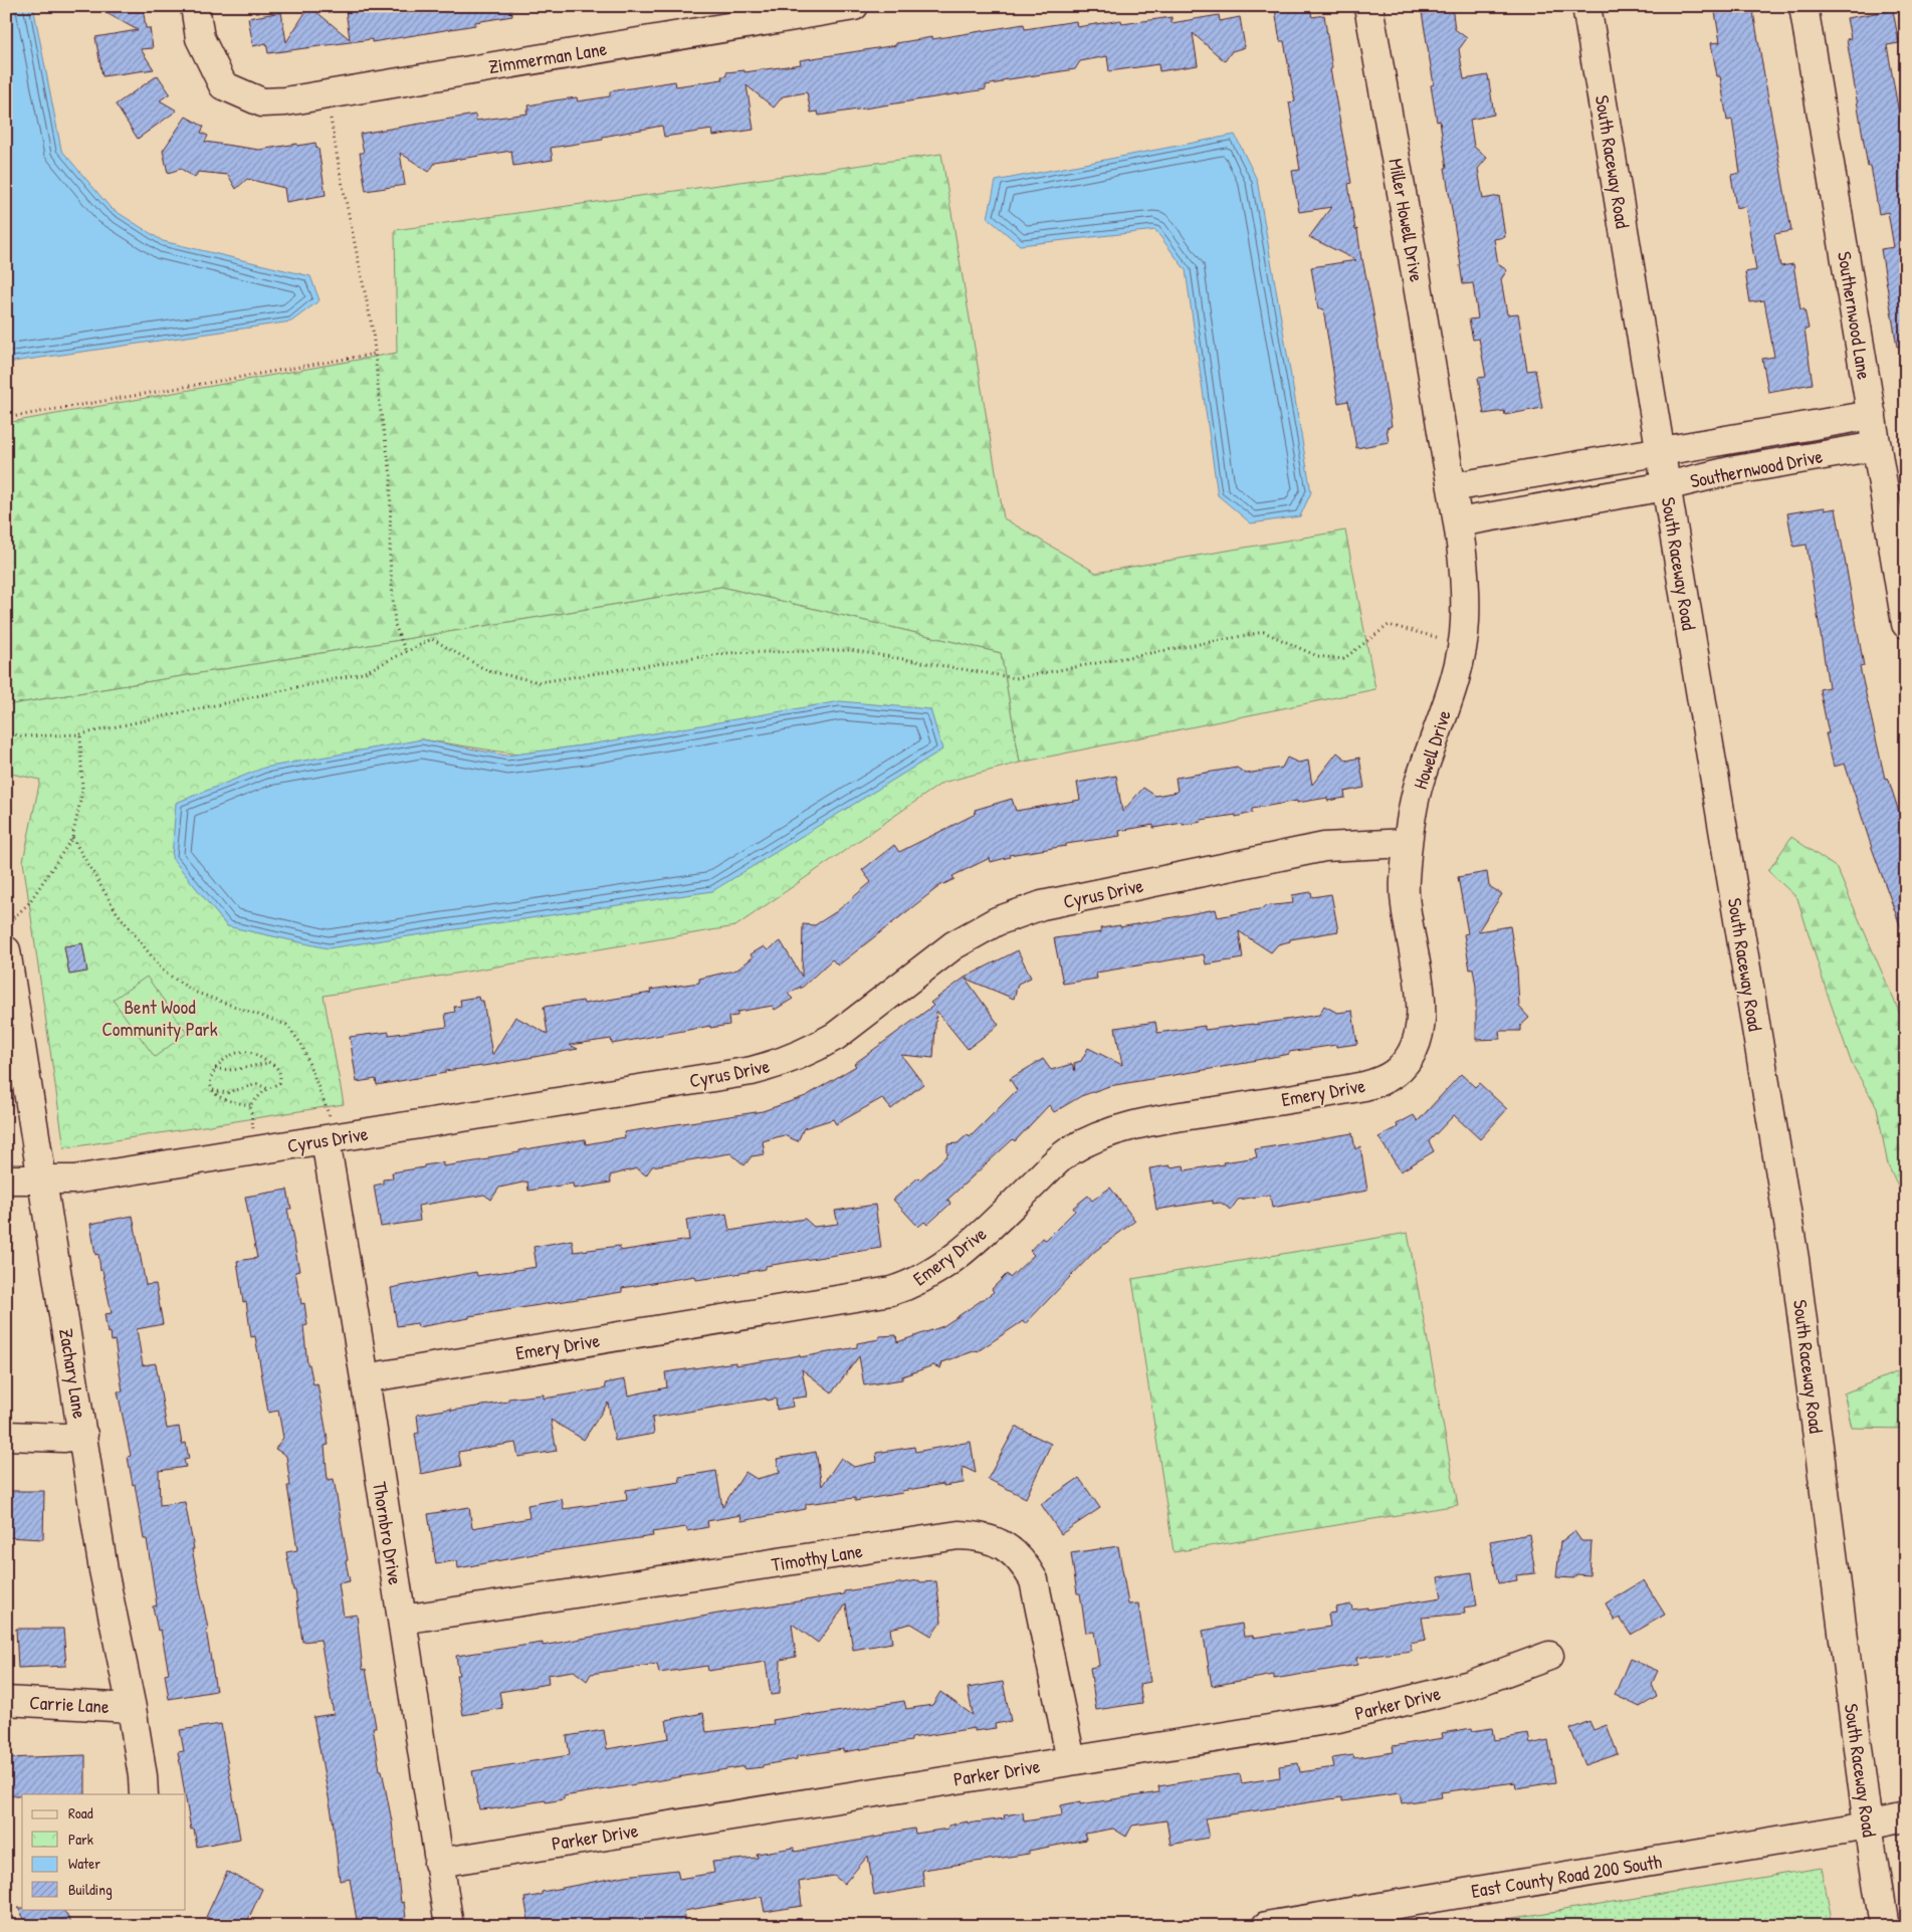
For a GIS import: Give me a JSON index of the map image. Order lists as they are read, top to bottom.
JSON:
{
  "streets": {
    "street": [
      "Zimmerman Lane",
      "South Raceway Road",
      "Miller Howell Drive",
      "Southernwood Lane",
      "Southernwood Drive",
      "Howell Drive",
      "Cyrus Drive",
      "Emery Drive",
      "Zachary Lane",
      "Thornbro Drive",
      "Timothy Lane",
      "Parker Drive",
      "Carrie Lane",
      "East County Road 200 South"
    ]
  },
  "crossings": [
    ["South Raceway Road", "Southernwood Drive"],
    ["South Raceway Road", "East County Road 200 South"],
    ["Miller Howell Drive", "Howell Drive"],
    ["Southernwood Lane", "Southernwood Drive"],
    ["Southernwood Drive", "Howell Drive"],
    ["Howell Drive", "Cyrus Drive"],
    ["Howell Drive", "Emery Drive"],
    ["Cyrus Drive", "Zachary Lane"],
    ["Cyrus Drive", "Thornbro Drive"],
    ["Emery Drive", "Thornbro Drive"],
    ["Zachary Lane", "Carrie Lane"],
    ["Thornbro Drive", "Timothy Lane"],
    ["Thornbro Drive", "Parker Drive"],
    ["Timothy Lane", "Parker Drive"]
  ],
  "parks": ["Bent Wood Community Park"],
  "legend": [
    "Road",
    "Park",
    "Water",
    "Building"
  ]
}
